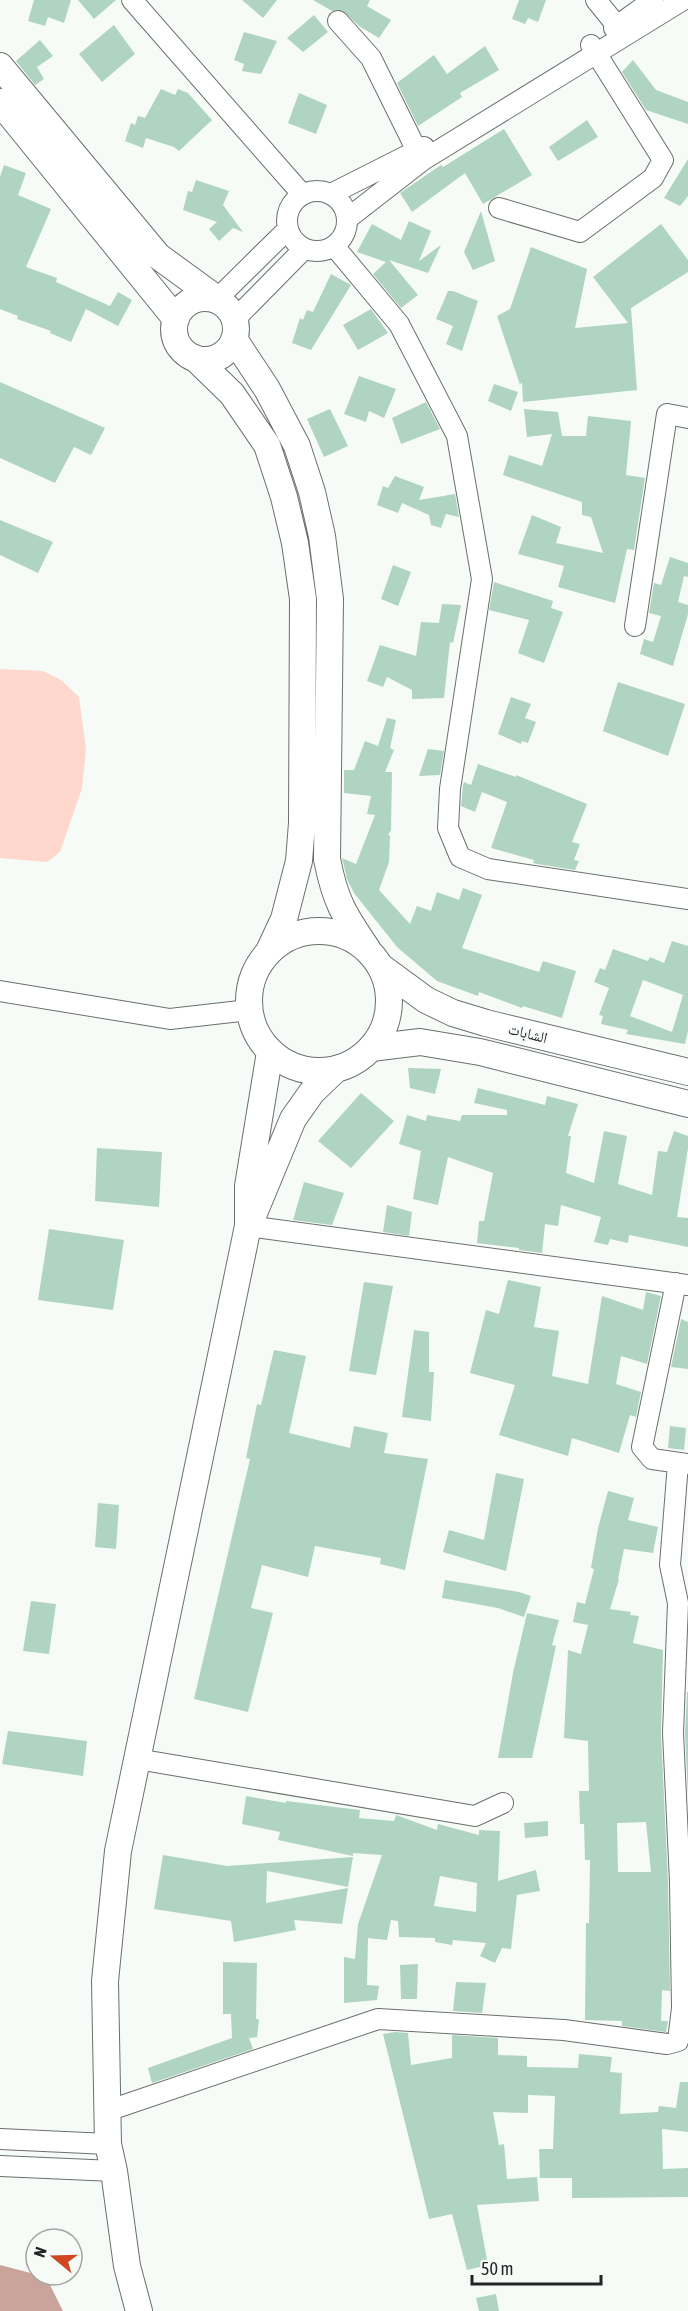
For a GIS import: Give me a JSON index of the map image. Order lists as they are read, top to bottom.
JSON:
{
  "streets": {
    "main road": ["الشابات"]
  },
  "scale_bar": "50 m",
  "north": "left"
}
